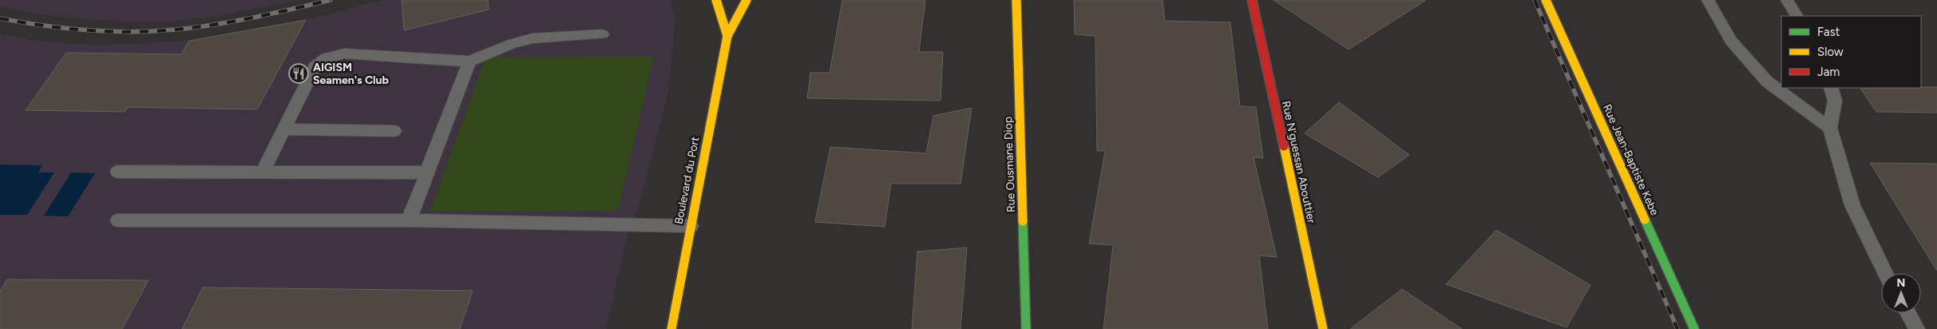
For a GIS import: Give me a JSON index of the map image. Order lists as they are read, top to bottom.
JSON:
{
  "streets": {
    "street": [
      "Rue Jean-Baptiste Kebe",
      "Rue N'guessan Abouttier",
      "Rue Ousmane Diop",
      "Boulevard du Port"
    ]
  },
  "places": {
    "restaurant": ["AIGISM Seamen's Club"]
  },
  "legend": ["Fast", "Slow", "Jam"],
  "north": "top"
}
